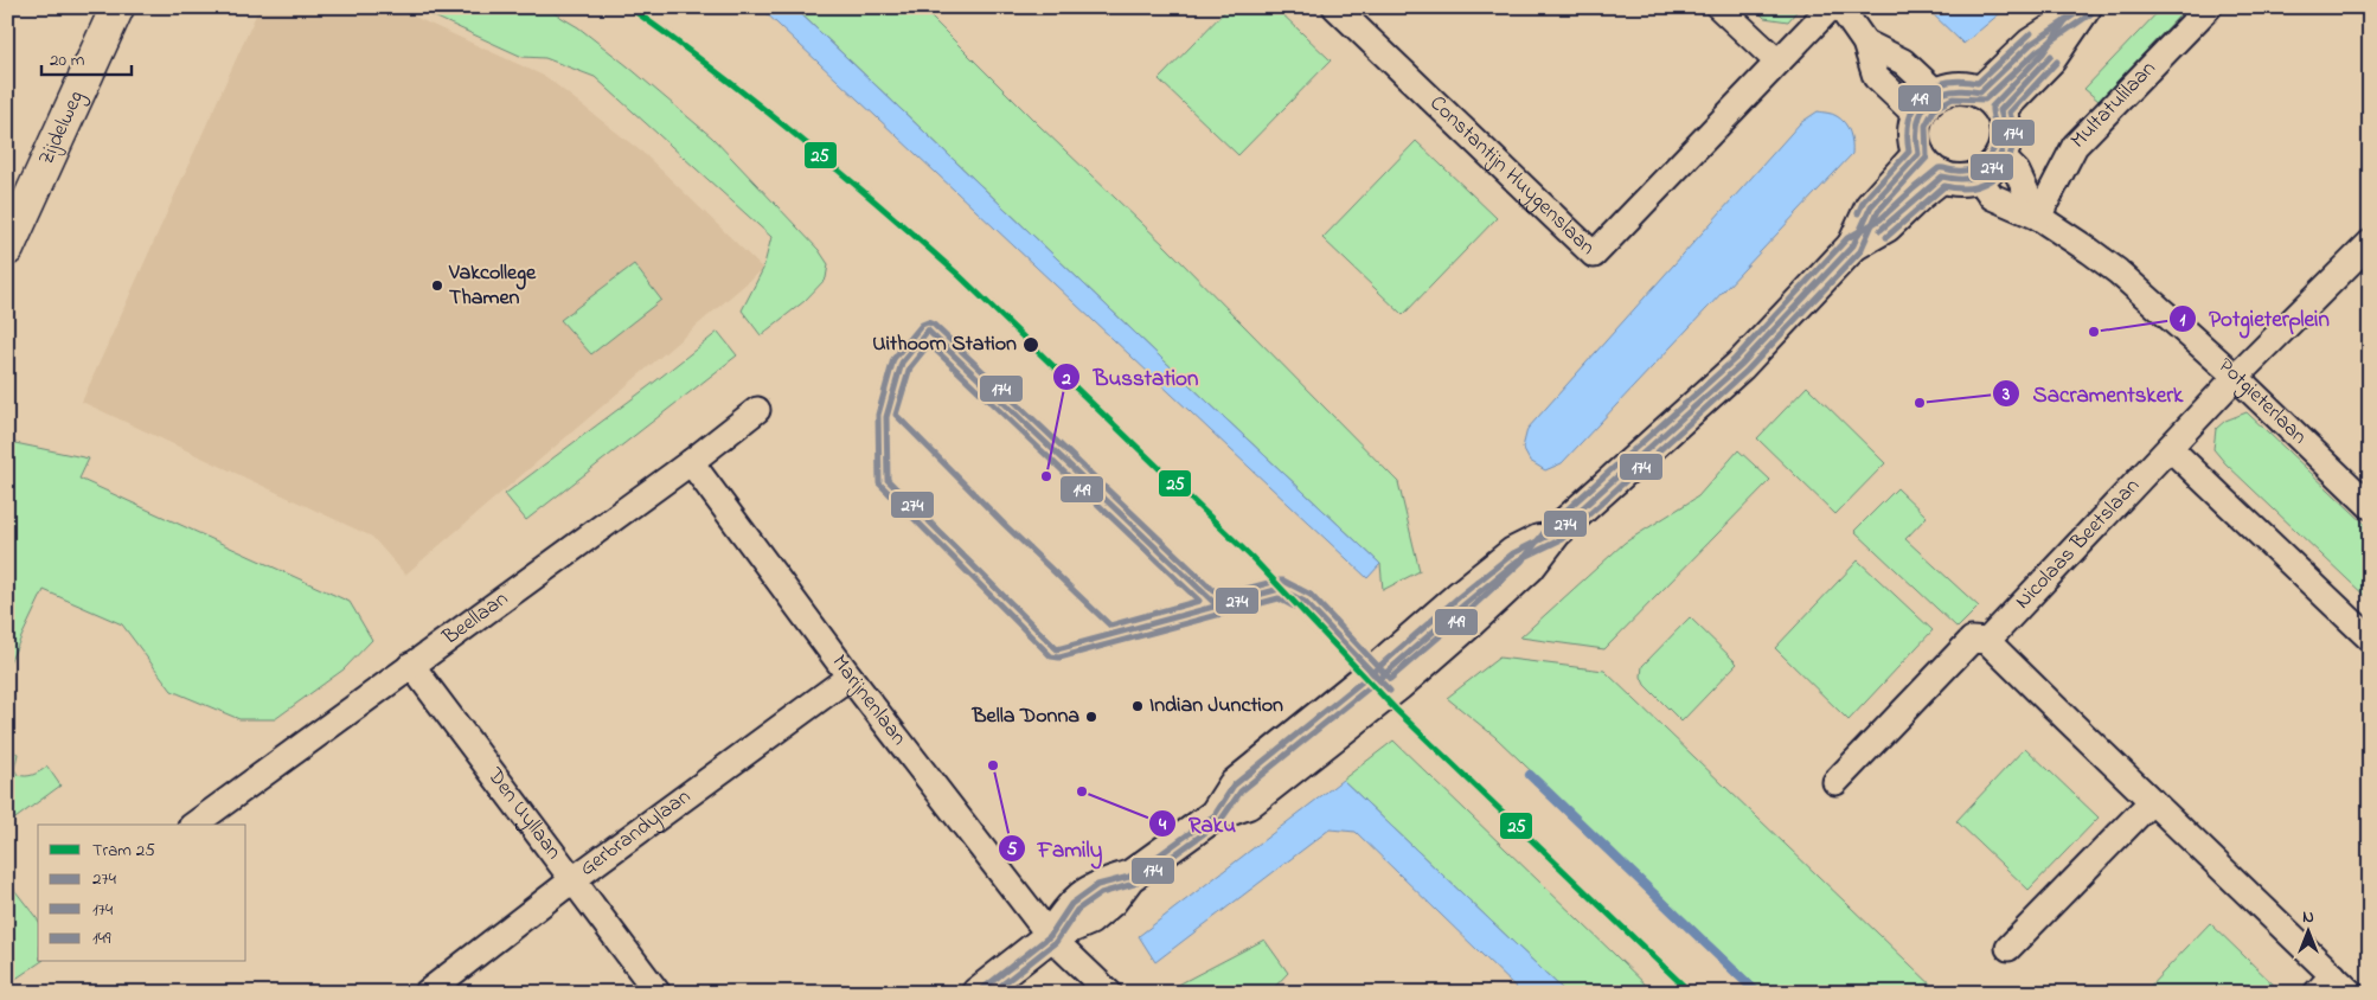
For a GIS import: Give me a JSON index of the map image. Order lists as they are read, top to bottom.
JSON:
{
  "streets": {
    "main road": ["Zijdelweg"],
    "street": [
      "Multatulilaan",
      "Constantijn Huygenslaan",
      "Potgieterlaan",
      "Nicolaas Beetslaan",
      "Beellaan",
      "Marijnenlaan",
      "Den Uyllaan",
      "Gerbrandylaan"
    ]
  },
  "crossings": [
    ["Multatulilaan", "Potgieterlaan"],
    ["Potgieterlaan", "Nicolaas Beetslaan"],
    ["Beellaan", "Marijnenlaan"],
    ["Beellaan", "Den Uyllaan"],
    ["Marijnenlaan", "Gerbrandylaan"],
    ["Den Uyllaan", "Gerbrandylaan"]
  ],
  "places": [
    "Vakcollege Thamen",
    "Potgieterplein",
    "Uithoorn Station",
    "Sacramentskerk",
    "Busstation",
    "Indian Junction",
    "Bella Donna",
    "Family",
    "Raku"
  ],
  "lines": [
    "tram line 25",
    "transit line 274",
    "transit line 149",
    "transit line 174"
  ],
  "legend": [
    "Tram 25",
    "274",
    "174",
    "149"
  ],
  "scale_bar": "20 m",
  "north": "top"
}
